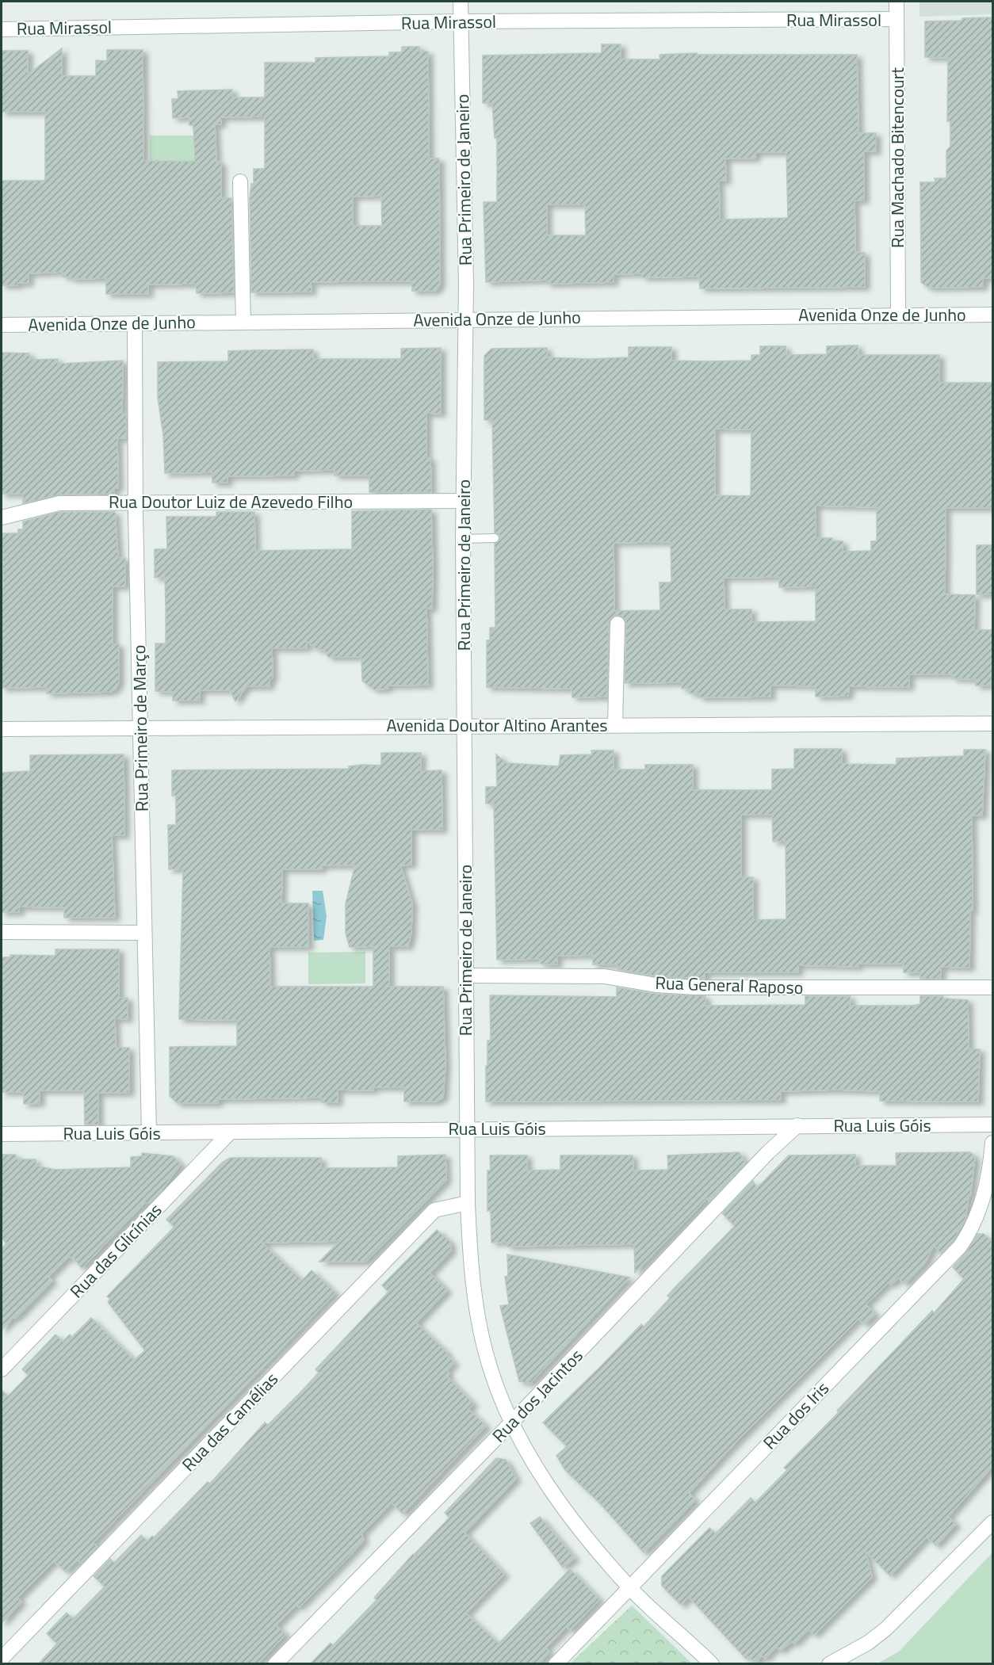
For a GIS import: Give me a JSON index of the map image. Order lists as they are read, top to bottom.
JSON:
{
  "streets": {
    "street": [
      "Rua Mirassol",
      "Rua Machado Bitencourt",
      "Rua Primeiro de Janeiro",
      "Avenida Onze de Junho",
      "Rua Doutor Luiz de Azevedo Filho",
      "Avenida Doutor Altino Arantes",
      "Rua Primeiro de Março",
      "Rua General Raposo",
      "Rua Luis Góis",
      "Rua das Glicínias",
      "Rua dos Jacintos",
      "Rua dos Iris",
      "Rua das Camélias"
    ]
  },
  "crossings": [
    ["Rua Mirassol", "Rua Machado Bitencourt"],
    ["Rua Mirassol", "Rua Primeiro de Janeiro"],
    ["Rua Machado Bitencourt", "Avenida Onze de Junho"],
    ["Rua Primeiro de Janeiro", "Avenida Onze de Junho"],
    ["Rua Primeiro de Janeiro", "Rua Doutor Luiz de Azevedo Filho"],
    ["Rua Primeiro de Janeiro", "Avenida Doutor Altino Arantes"],
    ["Rua Primeiro de Janeiro", "Rua General Raposo"],
    ["Rua Primeiro de Janeiro", "Rua Luis Góis"],
    ["Rua Primeiro de Janeiro", "Rua dos Jacintos"],
    ["Rua Primeiro de Janeiro", "Rua dos Iris"],
    ["Rua Primeiro de Janeiro", "Rua das Camélias"],
    ["Avenida Onze de Junho", "Rua Primeiro de Março"],
    ["Rua Doutor Luiz de Azevedo Filho", "Rua Primeiro de Março"],
    ["Avenida Doutor Altino Arantes", "Rua Primeiro de Março"],
    ["Rua Primeiro de Março", "Rua Luis Góis"],
    ["Rua Luis Góis", "Rua das Glicínias"],
    ["Rua Luis Góis", "Rua dos Jacintos"]
  ]
}
